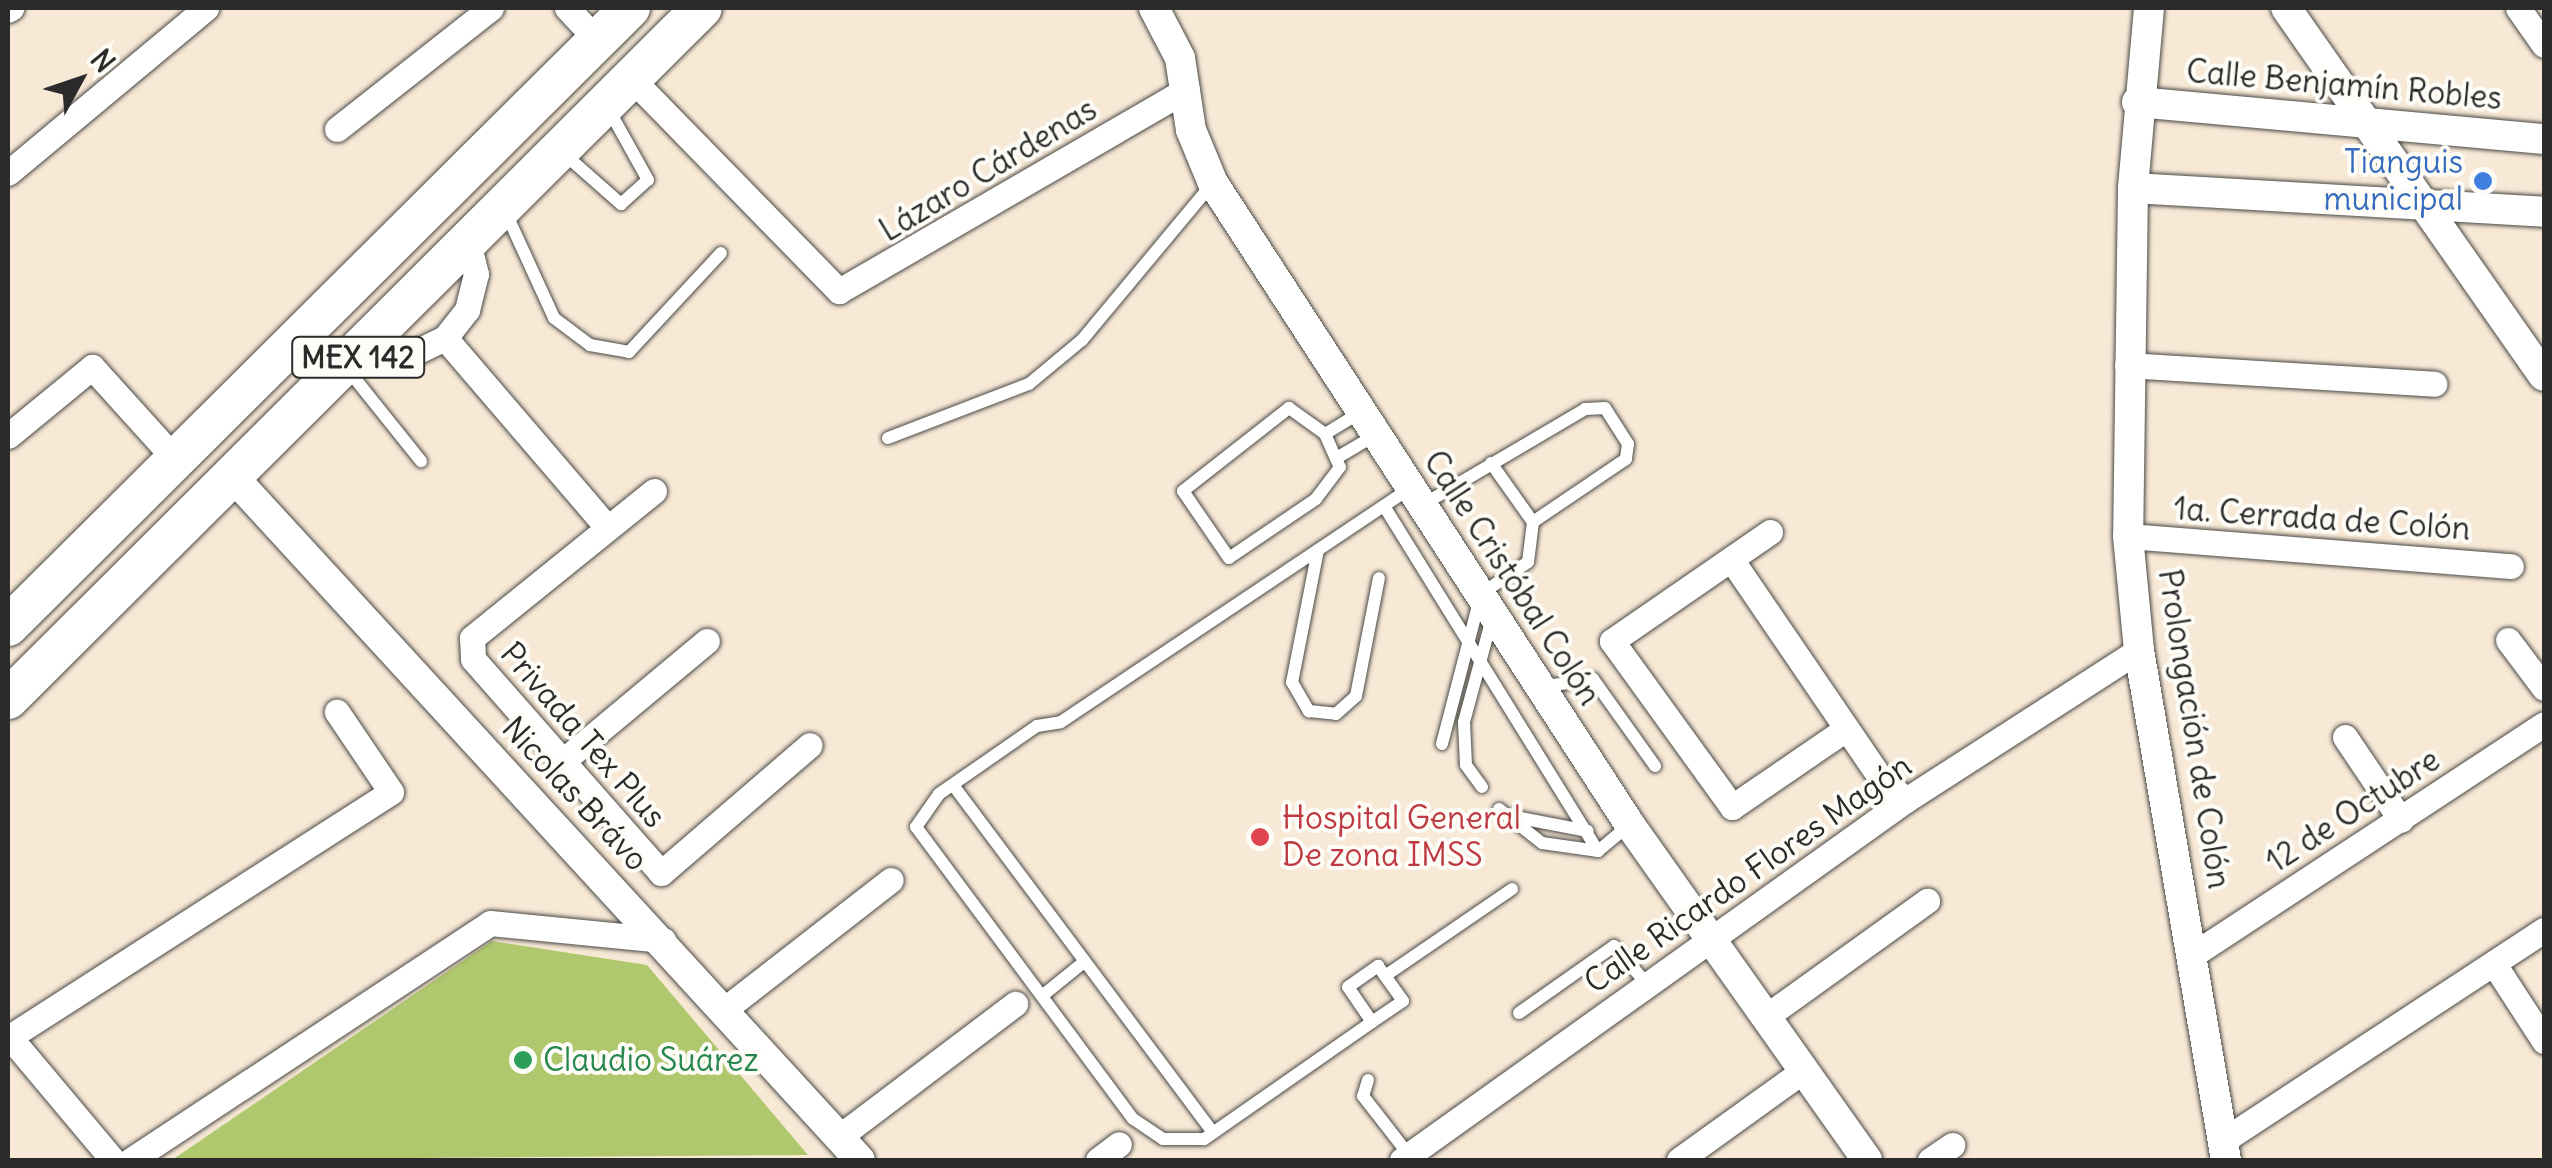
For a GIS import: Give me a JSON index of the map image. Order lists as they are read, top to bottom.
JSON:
{
  "streets": {
    "highway": ["MEX 142"],
    "street": [
      "Calle Benjamín Robles",
      "Lázaro Cárdenas",
      "1a. Cerrada de Colón",
      "Calle Cristóbal Colón",
      "Prolongación de Colón",
      "Privada Tex Plus",
      "Nicolas Brávo",
      "12 de Octubre",
      "Calle Ricardo Flores Magón"
    ]
  },
  "crossings": [
    ["Calle Benjamín Robles", "Prolongación de Colón"],
    ["Lázaro Cárdenas", "MEX 142"],
    ["Lázaro Cárdenas", "Calle Cristóbal Colón"],
    ["MEX 142", "Nicolas Brávo"],
    ["1a. Cerrada de Colón", "Prolongación de Colón"],
    ["Calle Cristóbal Colón", "Calle Ricardo Flores Magón"],
    ["Prolongación de Colón", "12 de Octubre"],
    ["Prolongación de Colón", "Calle Ricardo Flores Magón"]
  ],
  "places": ["Tianguis municipal", "Hospital General De zona IMSS", "Claudio Suárez"],
  "north": "top right"
}
